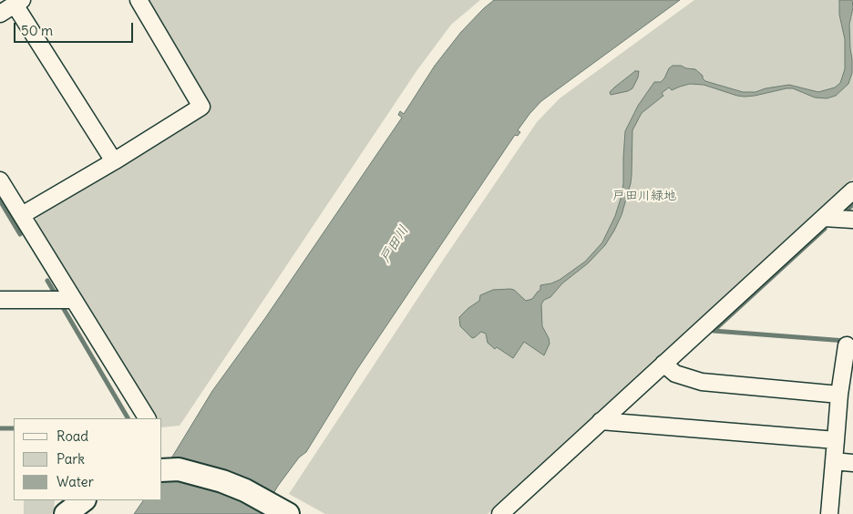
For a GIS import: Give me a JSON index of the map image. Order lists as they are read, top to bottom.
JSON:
{
  "water": ["戸田川"],
  "parks": ["戸田川緑地"],
  "legend": ["Road", "Park", "Water"],
  "scale_bar": "50 m"
}
